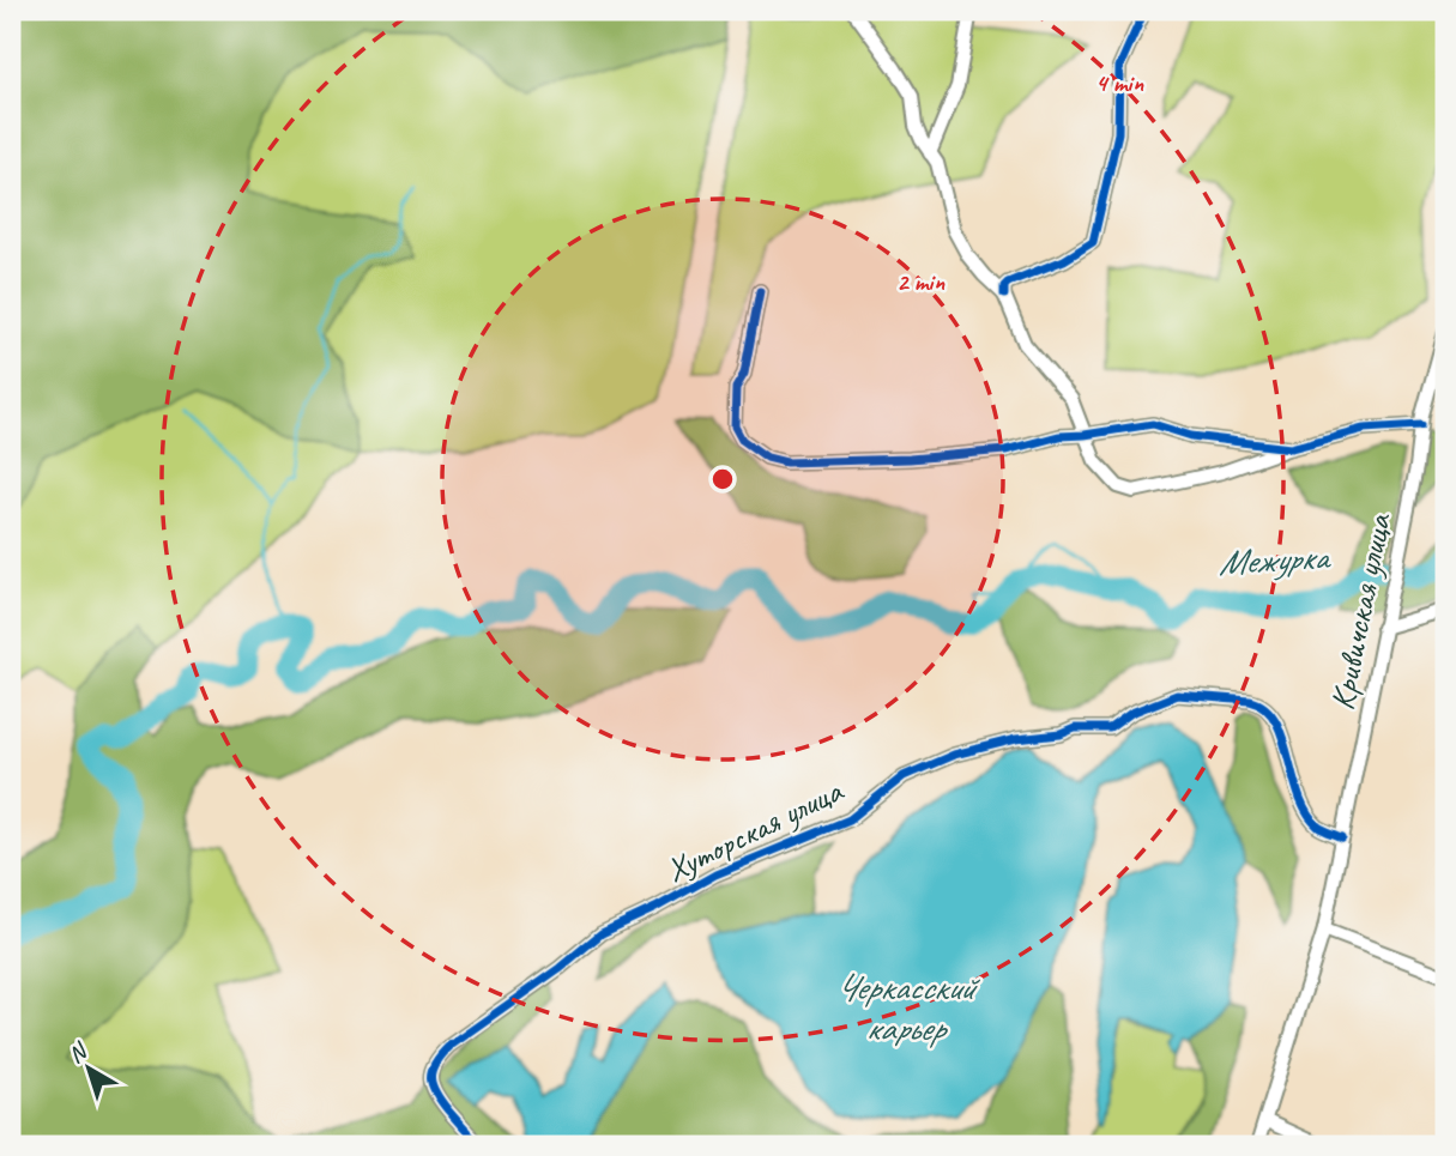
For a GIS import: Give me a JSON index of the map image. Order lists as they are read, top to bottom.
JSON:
{
  "streets": {
    "street": ["Кривичская улица", "Хуторская улица"]
  },
  "crossings": [
    ["Кривичская улица", "Хуторская улица"]
  ],
  "water": ["Межурка", "Черкасский карьер"],
  "north": "top left",
  "rings": ["4 min", "2 min"]
}
